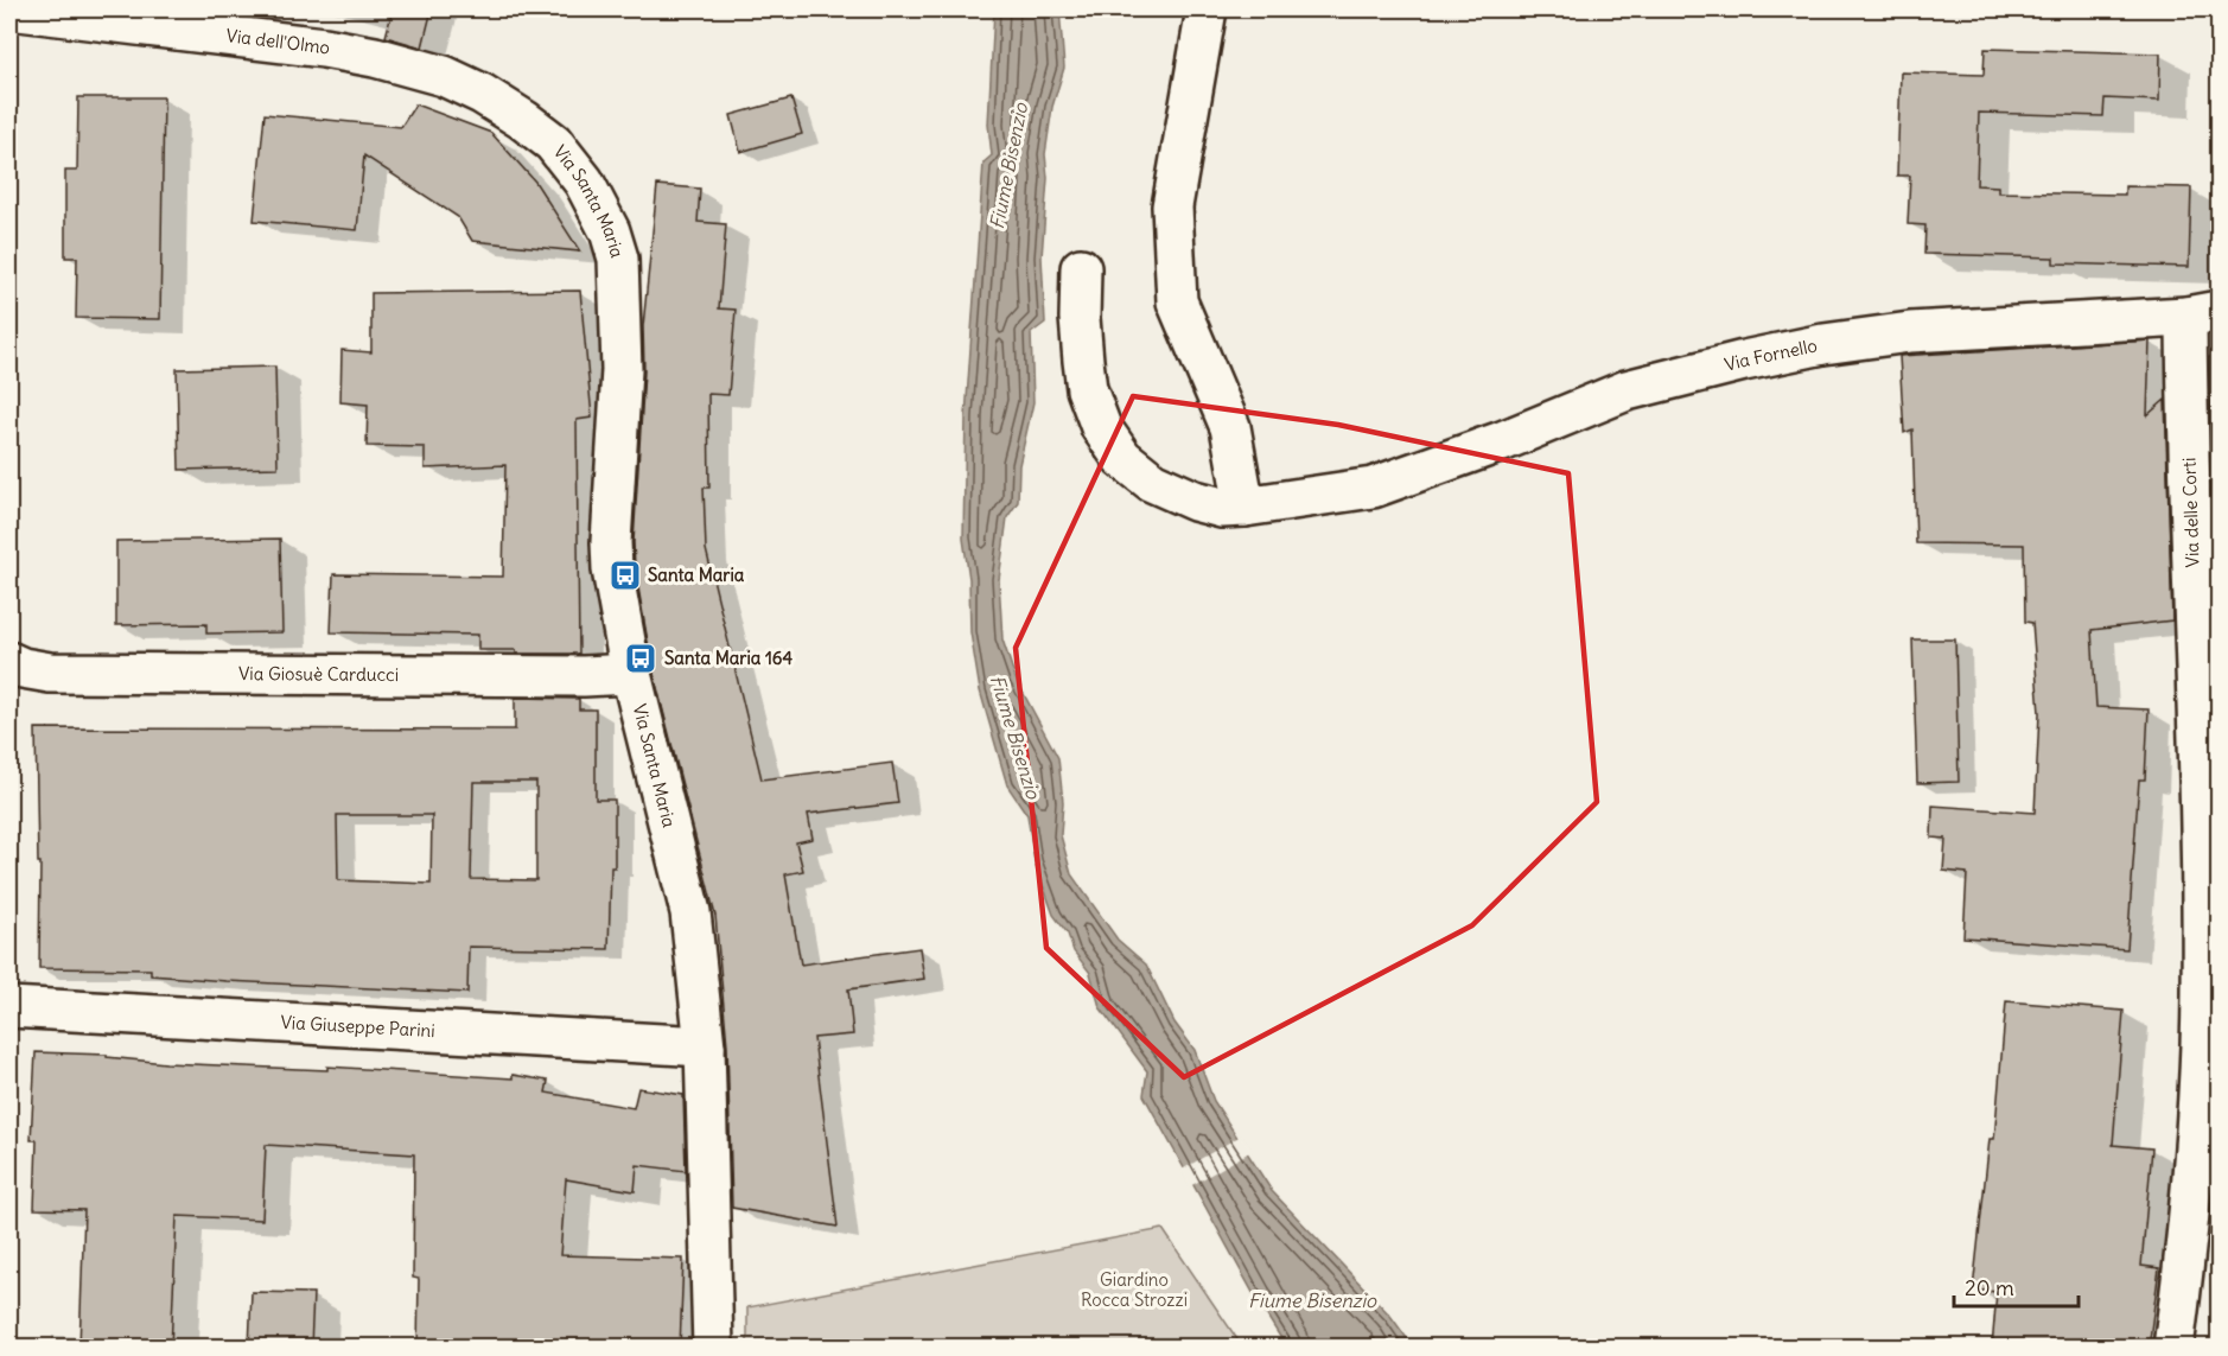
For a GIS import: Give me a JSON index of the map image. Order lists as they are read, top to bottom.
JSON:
{
  "streets": {
    "street": [
      "Via dell'Olmo",
      "Via Santa Maria",
      "Via Fornello",
      "Via delle Corti",
      "Via Giosuè Carducci",
      "Via Giuseppe Parini"
    ]
  },
  "crossings": [
    ["Via dell'Olmo", "Via Santa Maria"],
    ["Via Santa Maria", "Via Giosuè Carducci"],
    ["Via Santa Maria", "Via Giuseppe Parini"],
    ["Via Fornello", "Via delle Corti"]
  ],
  "water": ["Fiume Bisenzio"],
  "parks": ["Giardino Rocca Strozzi"],
  "places": {
    "bus stop": ["Santa Maria", "Santa Maria 164"]
  },
  "scale_bar": "20 m"
}
